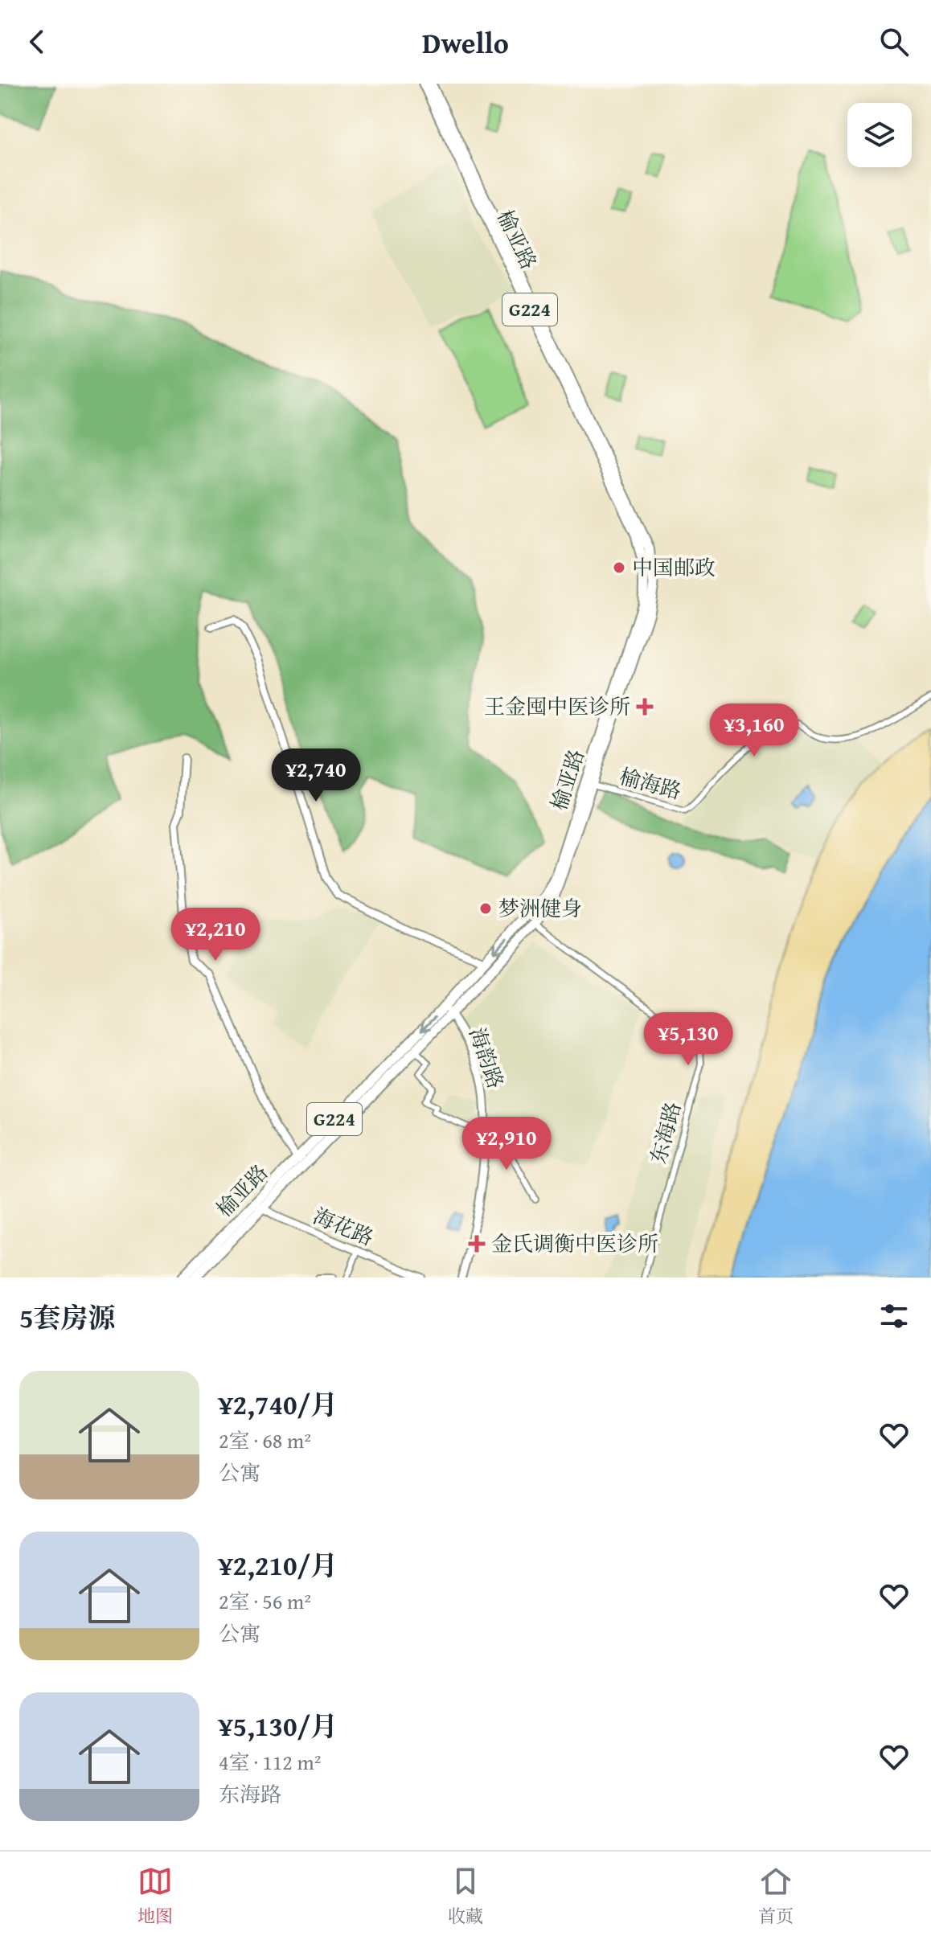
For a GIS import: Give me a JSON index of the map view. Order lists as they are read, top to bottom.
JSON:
{
  "streets": {
    "highway": ["榆亚路", "G224"],
    "street": [
      "榆海路",
      "海韵路",
      "东海路",
      "海花路"
    ]
  },
  "crossings": [
    ["榆亚路", "榆海路"],
    ["榆亚路", "海韵路"],
    ["榆亚路", "东海路"],
    ["榆亚路", "海花路"]
  ],
  "places": {
    "other": ["中国邮政", "梦洲健身"],
    "health": ["王金囤中医诊所", "金氏调衡中医诊所"]
  },
  "page": {
    "header": "Dwello",
    "price": [
      "¥3,160",
      "¥2,740",
      "¥2,210",
      "¥5,130",
      "¥2,910"
    ],
    "heading": "5套房源",
    "list": [
      {
        "name": "¥2,740/月",
        "note": "2室 · 68 m² · 公寓"
      },
      {
        "name": "¥2,210/月",
        "note": "2室 · 56 m² · 公寓"
      },
      {
        "name": "¥5,130/月",
        "note": "4室 · 112 m² · 东海路"
      }
    ],
    "tabs": ["地图", "收藏", "首页"]
  }
}
